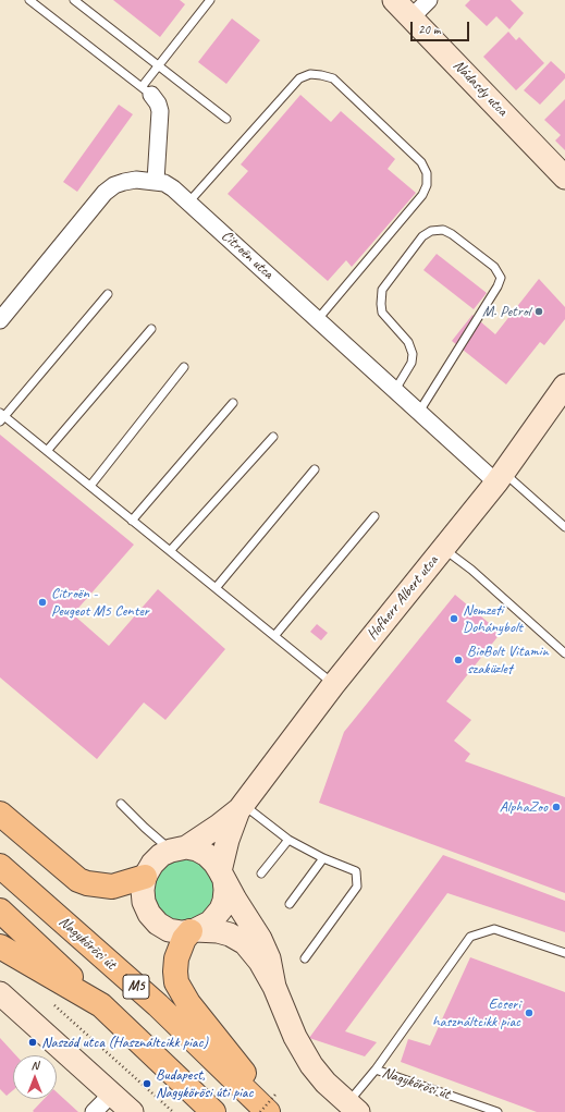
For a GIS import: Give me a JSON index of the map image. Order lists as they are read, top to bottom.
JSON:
{
  "streets": {
    "main road": ["Nagykőrösi út", "M5"],
    "street": ["Nádasdy utca", "Citroën utca", "Hofherr Albert utca"]
  },
  "crossings": [
    ["Citroën utca", "Hofherr Albert utca"],
    ["Hofherr Albert utca", "Nagykőrösi út"]
  ],
  "places": [
    "M. Petrol",
    "Citroën - Peugeot M5 Center",
    "Nemzeti Dohánybolt",
    "BioBolt Vitamin szaküzlet",
    "AlphaZoo",
    "Ecseri használtcikk piac",
    "Naszód utca (Használtcikk piac)",
    "Budapest, Nagykőrösi úti piac"
  ],
  "scale_bar": "20 m",
  "north": "top"
}
